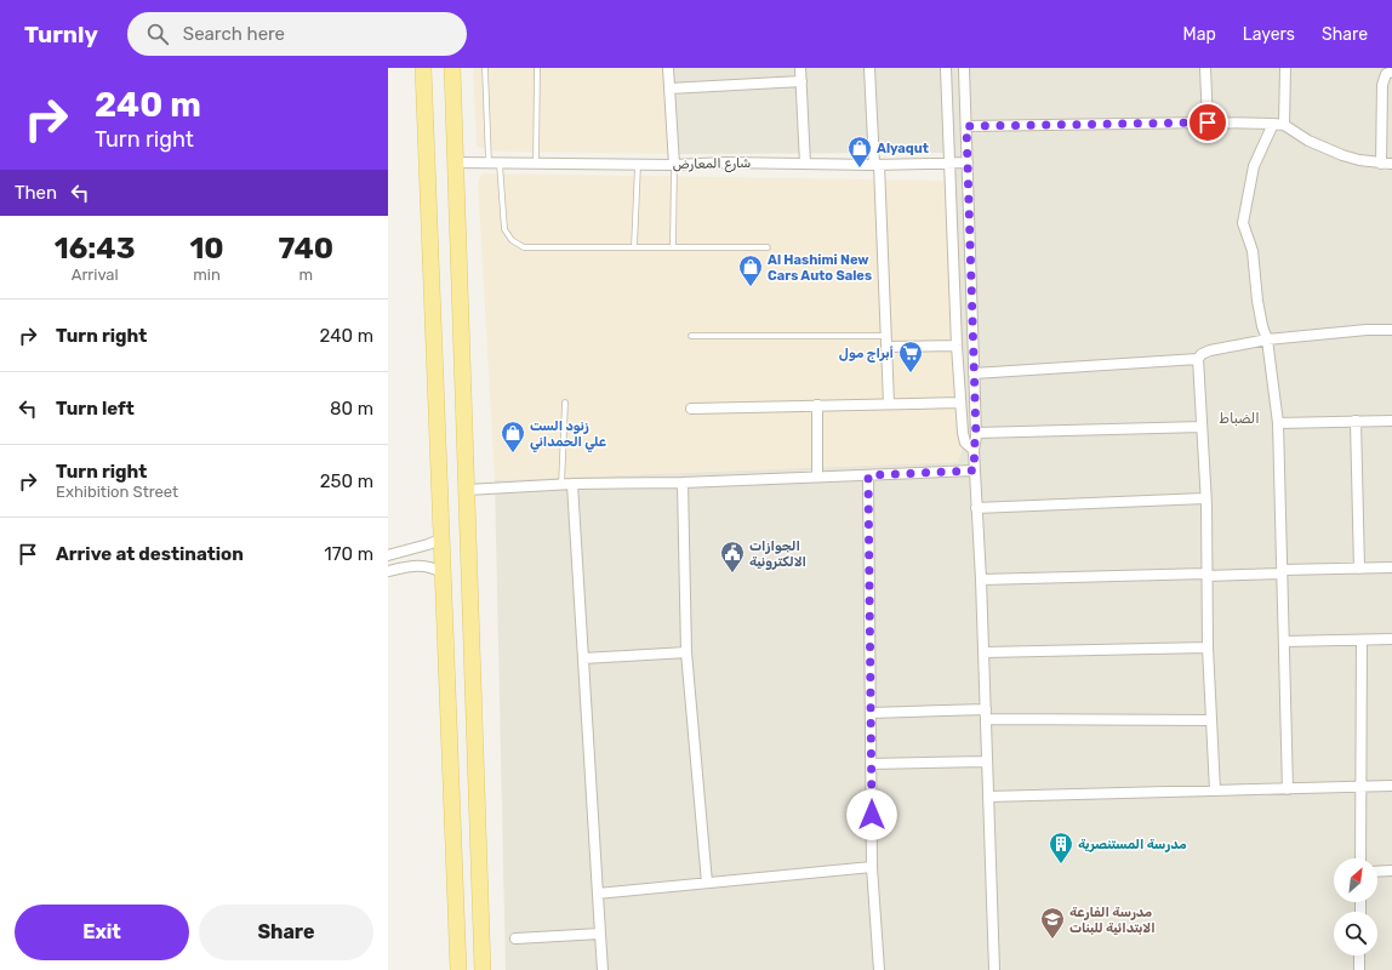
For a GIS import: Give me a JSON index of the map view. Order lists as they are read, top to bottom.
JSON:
{
  "streets": {
    "street": ["شارع المعارض"]
  },
  "districts": ["الضباط"],
  "places": {
    "shop": ["Alyaqut", "Al Hashimi New Cars Auto Sales", "زنود الست علي الحمداني"],
    "supermarket": ["أبراج مول"],
    "public building": ["الجوازات الالكترونية"],
    "building": ["مدرسة المستنصرية"],
    "school or university": ["مدرسة الفارعة الابتدائية للبنات"]
  },
  "north": "top right",
  "page": {
    "header": "Turnly",
    "search": "Search here",
    "nav": ["Map", "Layers", "Share"],
    "turn": ["240 m", "Turn right"],
    "then": "Then",
    "eta": [
      "16:43",
      "Arrival",
      "10",
      "min",
      "740",
      "m"
    ],
    "list": [
      {
        "name": "Turn right",
        "value": "240 m"
      },
      {
        "name": "Turn left",
        "value": "80 m"
      },
      {
        "name": "Turn right",
        "note": "Exhibition Street",
        "value": "250 m"
      },
      {
        "name": "Arrive at destination",
        "value": "170 m"
      }
    ],
    "buttons": ["Exit", "Share"]
  }
}
